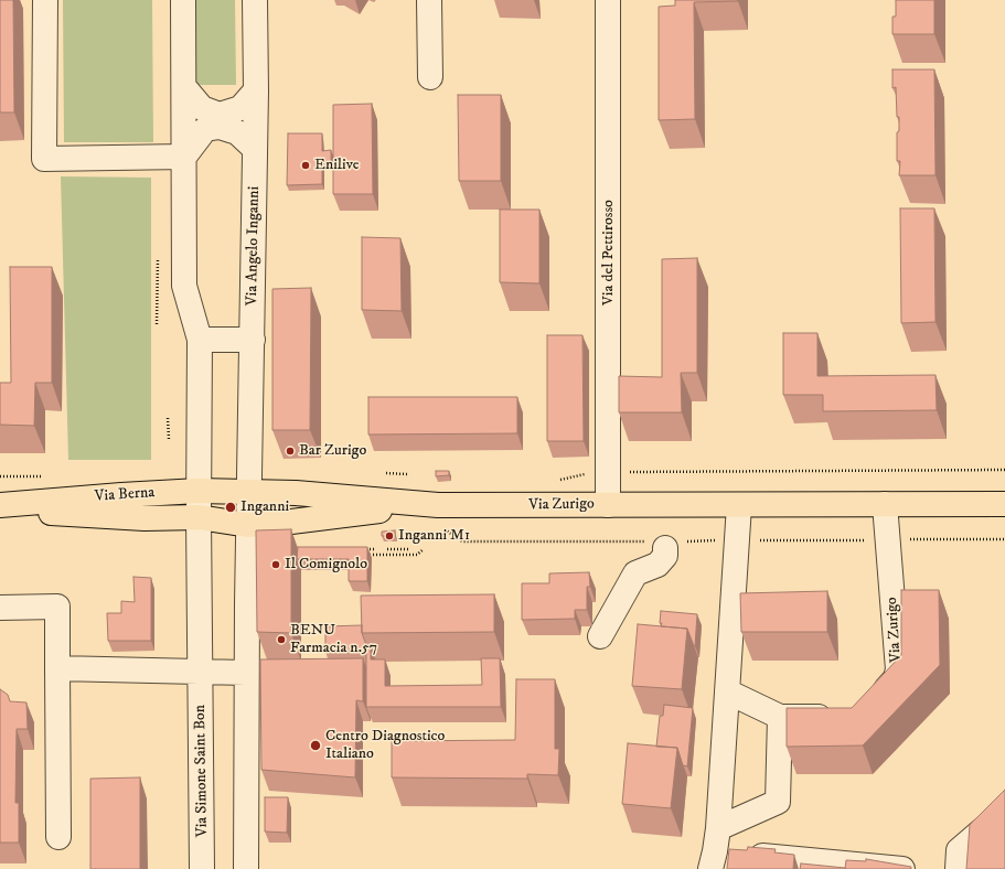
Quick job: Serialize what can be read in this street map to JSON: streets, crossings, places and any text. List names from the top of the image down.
{
  "streets": {
    "main road": ["Via Berna", "Via Zurigo"],
    "street": ["Via Angelo Inganni", "Via del Pettirosso", "Via Simone Saint Bon"]
  },
  "crossings": [
    ["Via Angelo Inganni", "Via Berna"],
    ["Via Angelo Inganni", "Via Zurigo"],
    ["Via del Pettirosso", "Via Zurigo"],
    ["Via Berna", "Via Zurigo"],
    ["Via Berna", "Via Simone Saint Bon"]
  ],
  "places": [
    "Enilive",
    "Bar Zurigo",
    "Inganni",
    "Inganni M1",
    "Il Comignolo",
    "BENU Farmacia n.57",
    "Centro Diagnostico Italiano"
  ]
}
